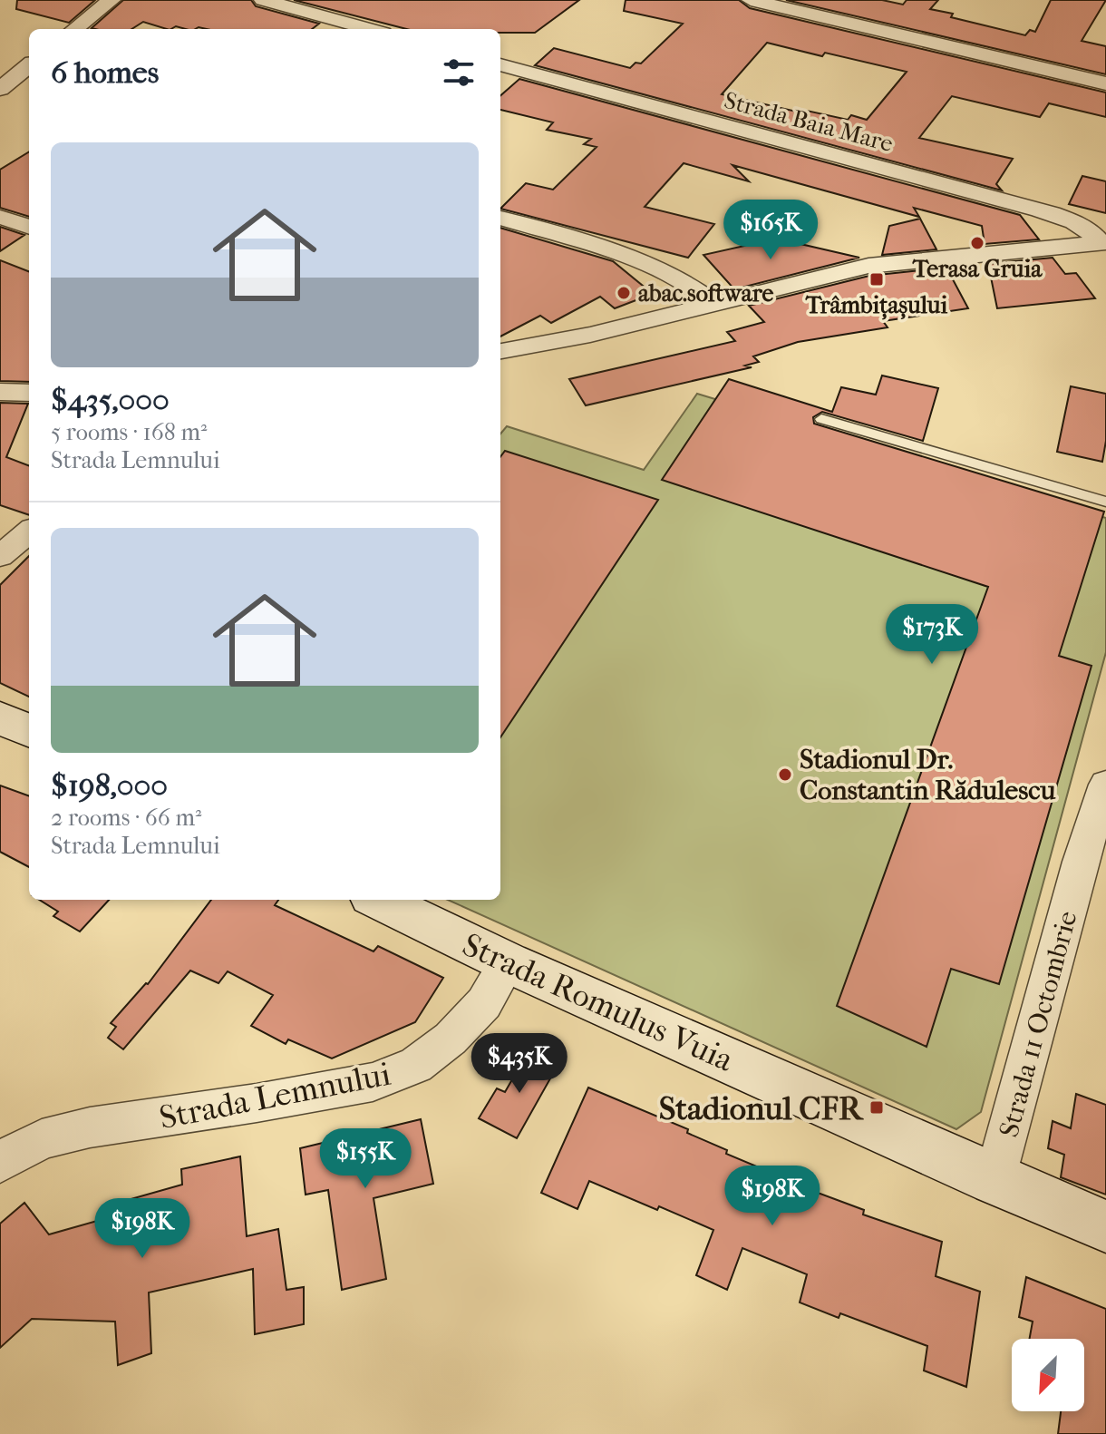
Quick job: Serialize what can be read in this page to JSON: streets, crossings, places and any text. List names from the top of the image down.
{
  "streets": {
    "street": [
      "Strada Baia Mare",
      "Strada Romulus Vuia",
      "Strada 11 Octombrie",
      "Strada Lemnului"
    ]
  },
  "crossings": [
    ["Strada Romulus Vuia", "Strada 11 Octombrie"],
    ["Strada Romulus Vuia", "Strada Lemnului"]
  ],
  "places": {
    "other": ["Terasa Gruia", "abac.software", "Stadionul Dr. Constantin Rădulescu"],
    "transit": ["Trâmbițașului", "Stadionul CFR"]
  },
  "north": "bottom left",
  "page": {
    "heading": "6 homes",
    "list": [
      {
        "name": "$435,000",
        "note": "5 rooms · 168 m² · Strada Lemnului"
      },
      {
        "name": "$198,000",
        "note": "2 rooms · 66 m² · Strada Lemnului"
      }
    ],
    "price": [
      "$165K",
      "$173K",
      "$435K",
      "$155K",
      "$198K",
      "$198K"
    ]
  }
}
